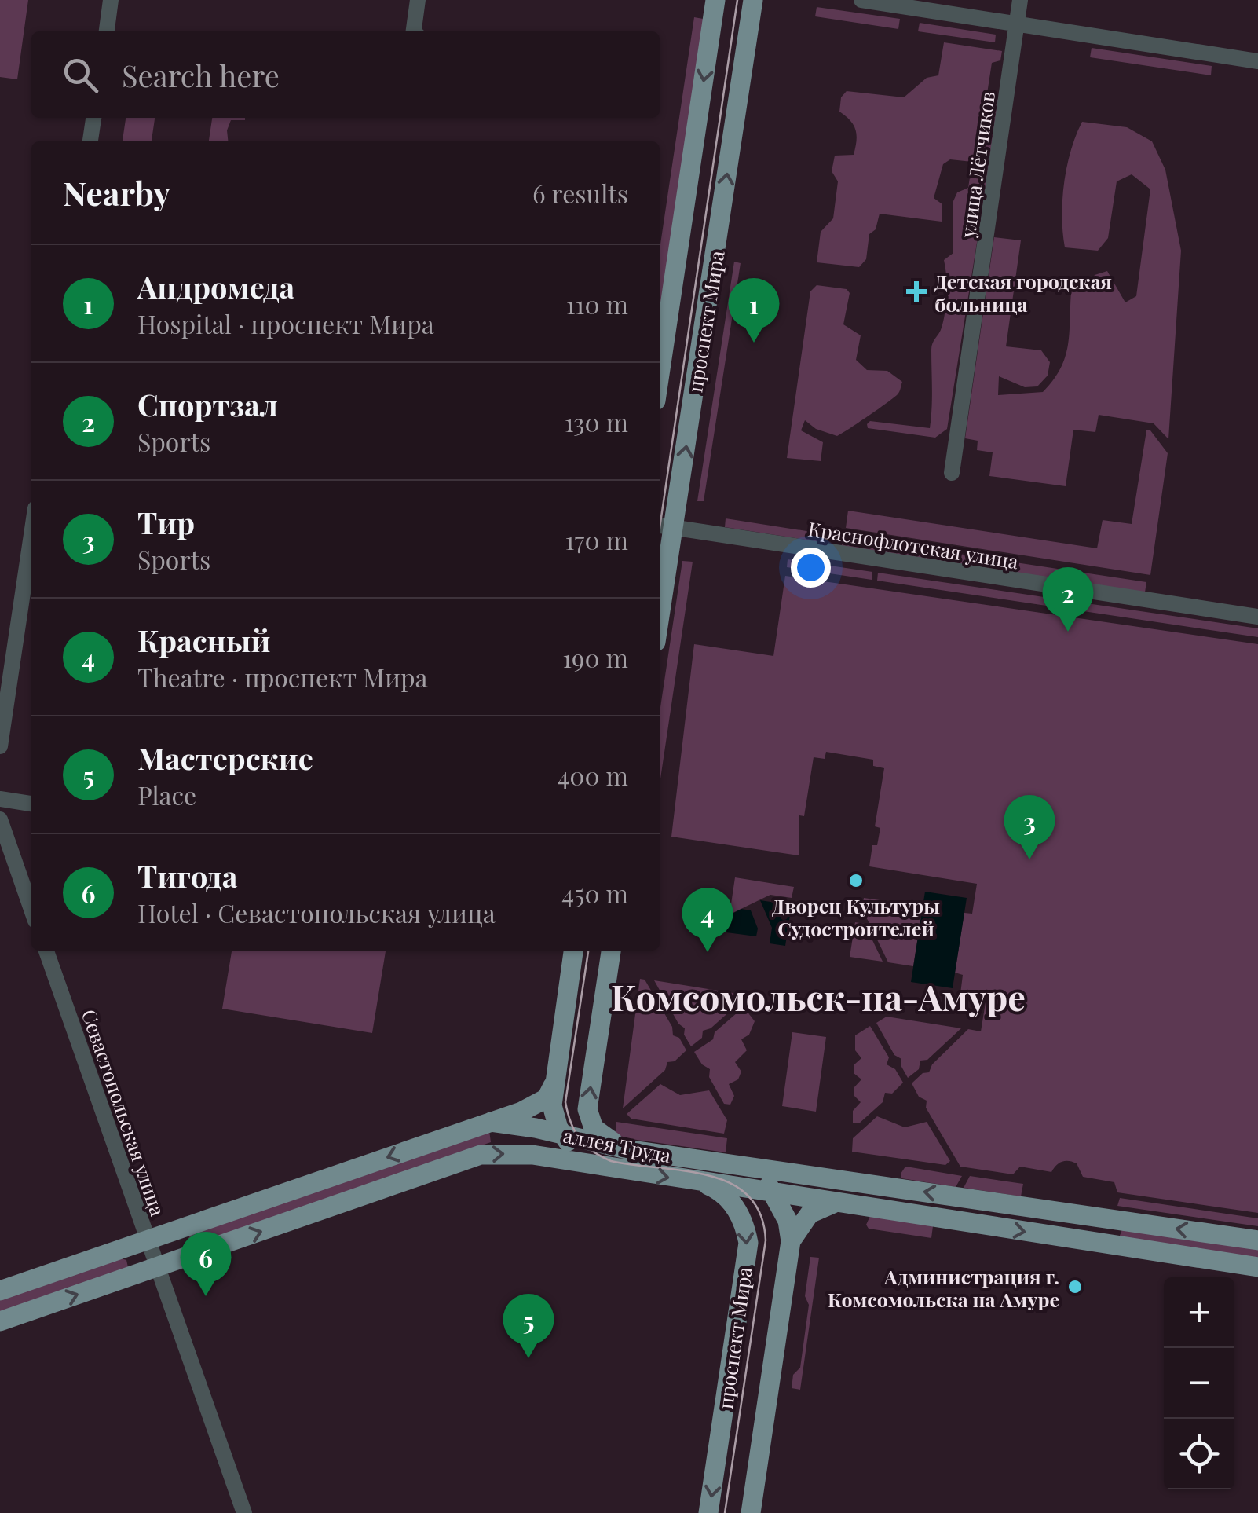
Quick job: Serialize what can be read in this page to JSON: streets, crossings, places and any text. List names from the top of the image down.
{
  "streets": {
    "main road": ["проспект Мира", "аллея Труда"],
    "street": ["улица Лётчиков", "Краснофлотская улица", "Севастопольская улица"]
  },
  "crossings": [
    ["проспект Мира", "Краснофлотская улица"],
    ["проспект Мира", "аллея Труда"],
    ["Севастопольская улица", "аллея Труда"]
  ],
  "districts": ["Комсомольск-на-Амуре"],
  "places": {
    "health": ["Детская городская больница"],
    "other": ["Дворец Культуры Судостроителей", "Администрация г. Комсомольска на Амуре"]
  },
  "page": {
    "search": "Search here",
    "heading": ["Nearby", "6 results"],
    "list": [
      {
        "mark": "1",
        "name": "Андромеда",
        "note": "Hospital · проспект Мира",
        "value": "110 m"
      },
      {
        "mark": "2",
        "name": "Спортзал",
        "note": "Sports",
        "value": "130 m"
      },
      {
        "mark": "3",
        "name": "Тир",
        "note": "Sports",
        "value": "170 m"
      },
      {
        "mark": "4",
        "name": "Красный",
        "note": "Theatre · проспект Мира",
        "value": "190 m"
      },
      {
        "mark": "5",
        "name": "Мастерские",
        "note": "Place",
        "value": "400 m"
      },
      {
        "mark": "6",
        "name": "Тигода",
        "note": "Hotel · Севастопольская улица",
        "value": "450 m"
      }
    ],
    "pins": [
      "1",
      "2",
      "3",
      "4",
      "6",
      "5"
    ],
    "map_buttons": ["+", "−"]
  }
}
